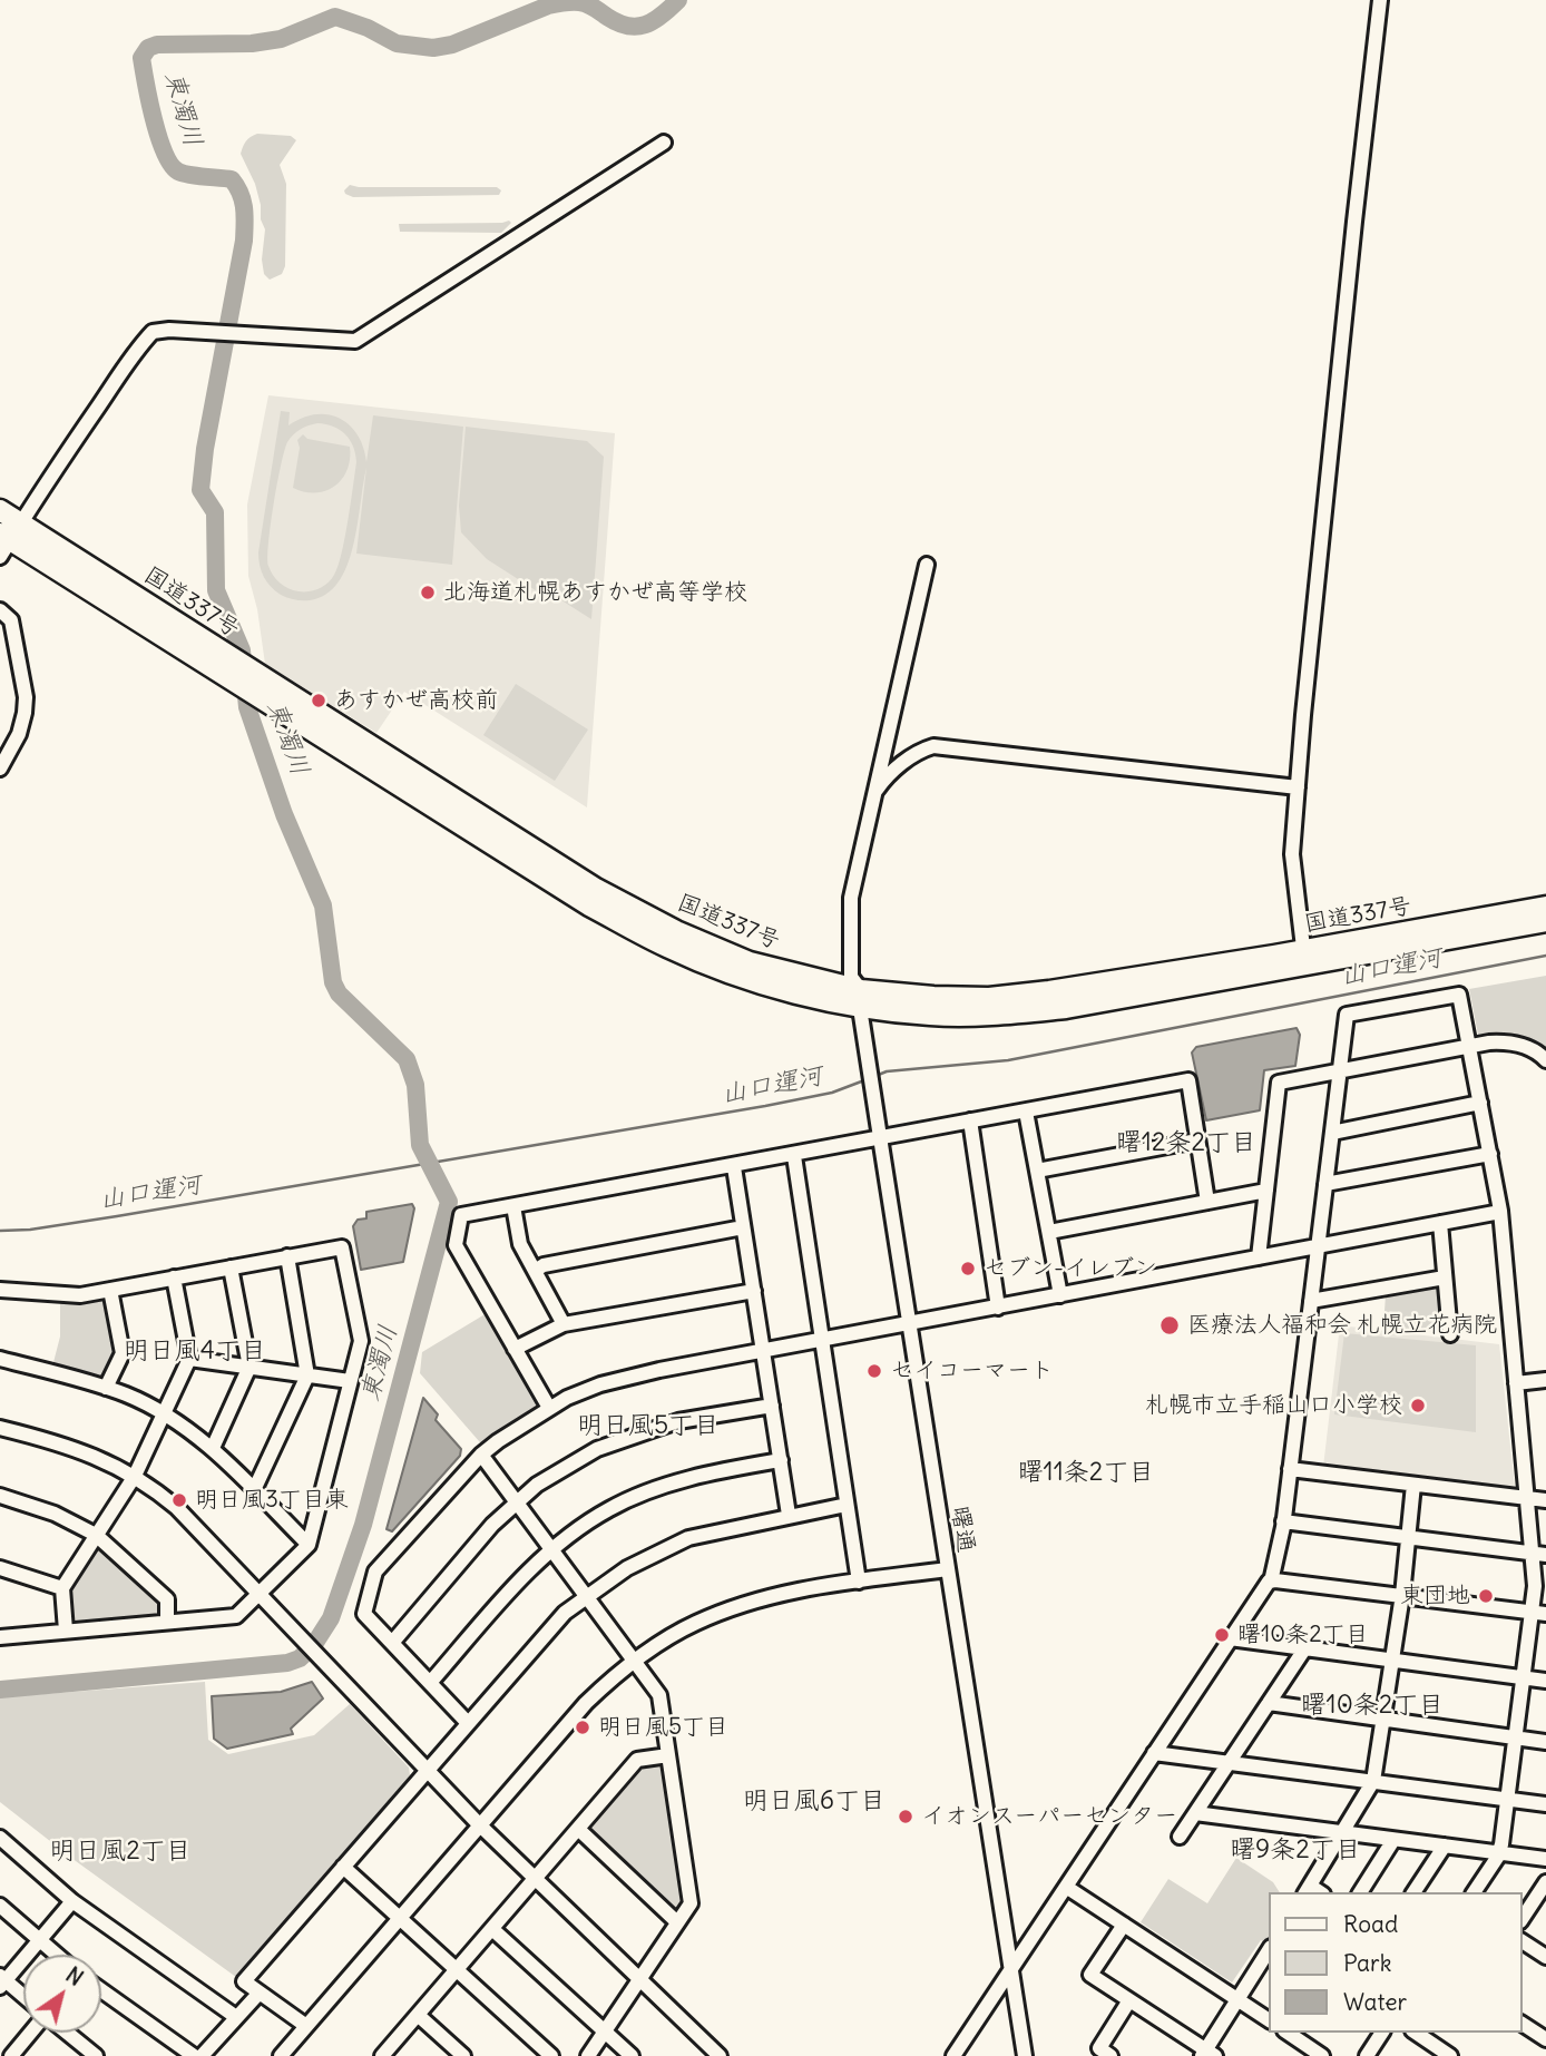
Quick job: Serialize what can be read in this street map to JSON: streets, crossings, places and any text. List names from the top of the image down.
{
  "streets": {
    "highway": ["国道337号"],
    "street": ["曙通"]
  },
  "crossings": [
    ["国道337号", "曙通"]
  ],
  "districts": [
    "曙12条2丁目",
    "明日風4丁目",
    "明日風5丁目",
    "曙11条2丁目",
    "曙10条2丁目",
    "明日風6丁目",
    "曙9条2丁目",
    "明日風2丁目"
  ],
  "water": ["東濁川", "山口運河"],
  "places": [
    "北海道札幌あすかぜ高等学校",
    "あすかぜ高校前",
    "セブン-イレブン",
    "医療法人福和会 札幌立花病院",
    "セイコーマート",
    "札幌市立手稲山口小学校",
    "明日風3丁目東",
    "東団地",
    "曙10条2丁目",
    "明日風5丁目",
    "イオンスーパーセンター"
  ],
  "legend": ["Road", "Park", "Water"],
  "north": "top right"
}
